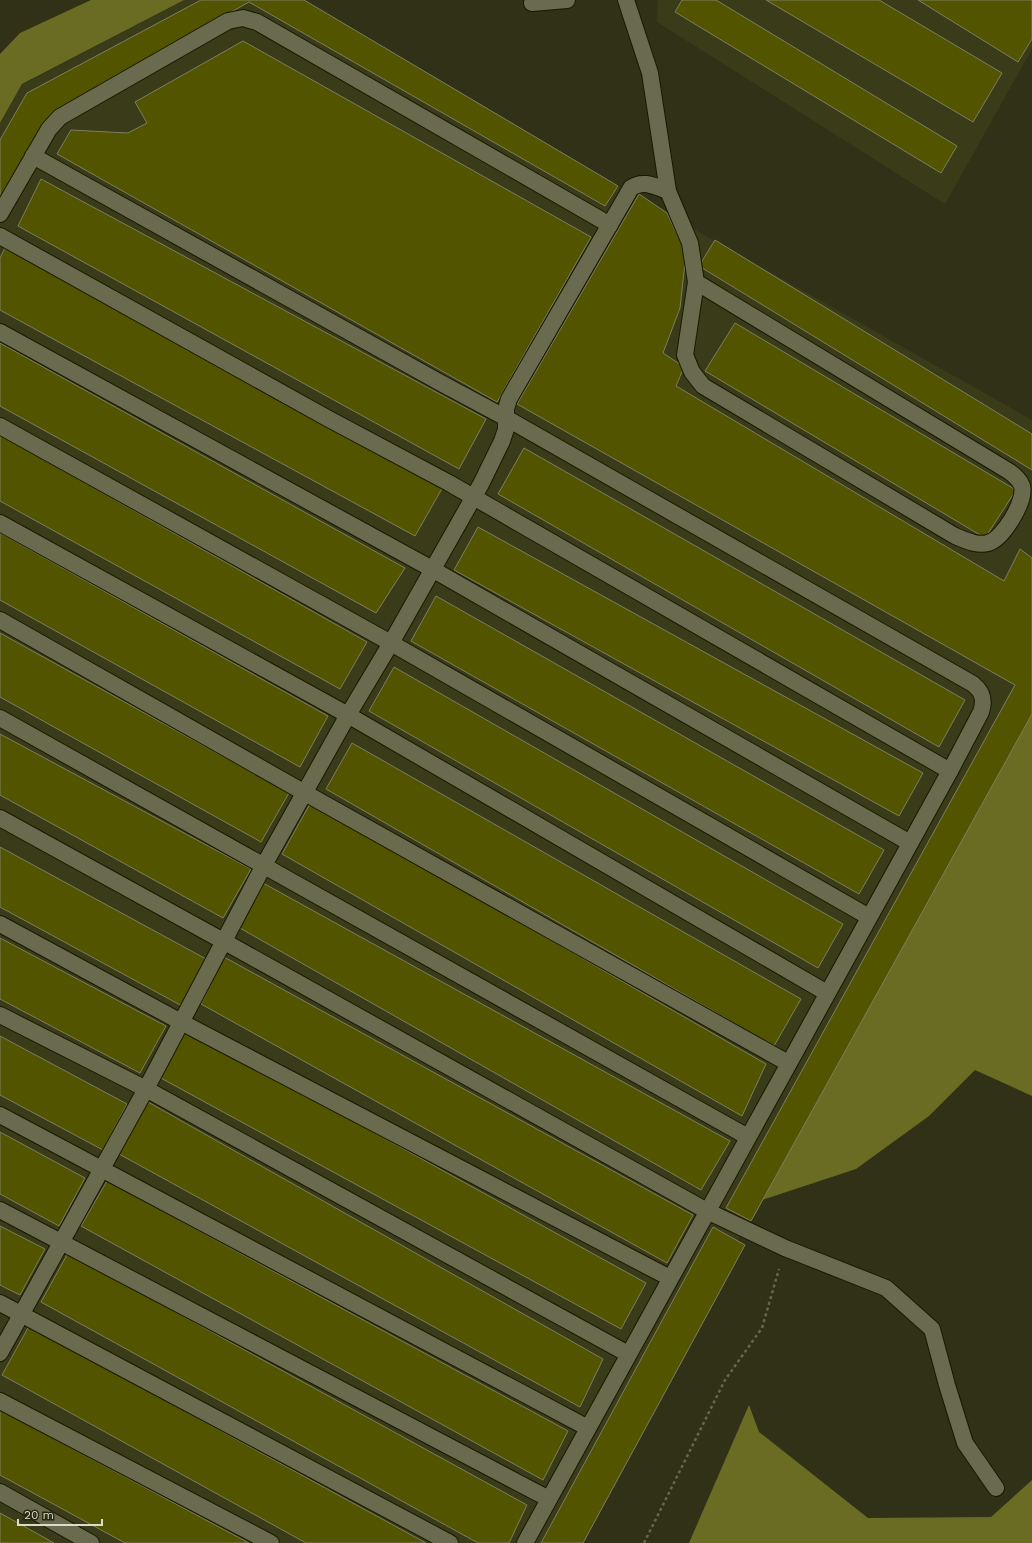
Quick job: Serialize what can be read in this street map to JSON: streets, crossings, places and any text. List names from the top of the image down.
{
  "scale_bar": "20 m"
}
